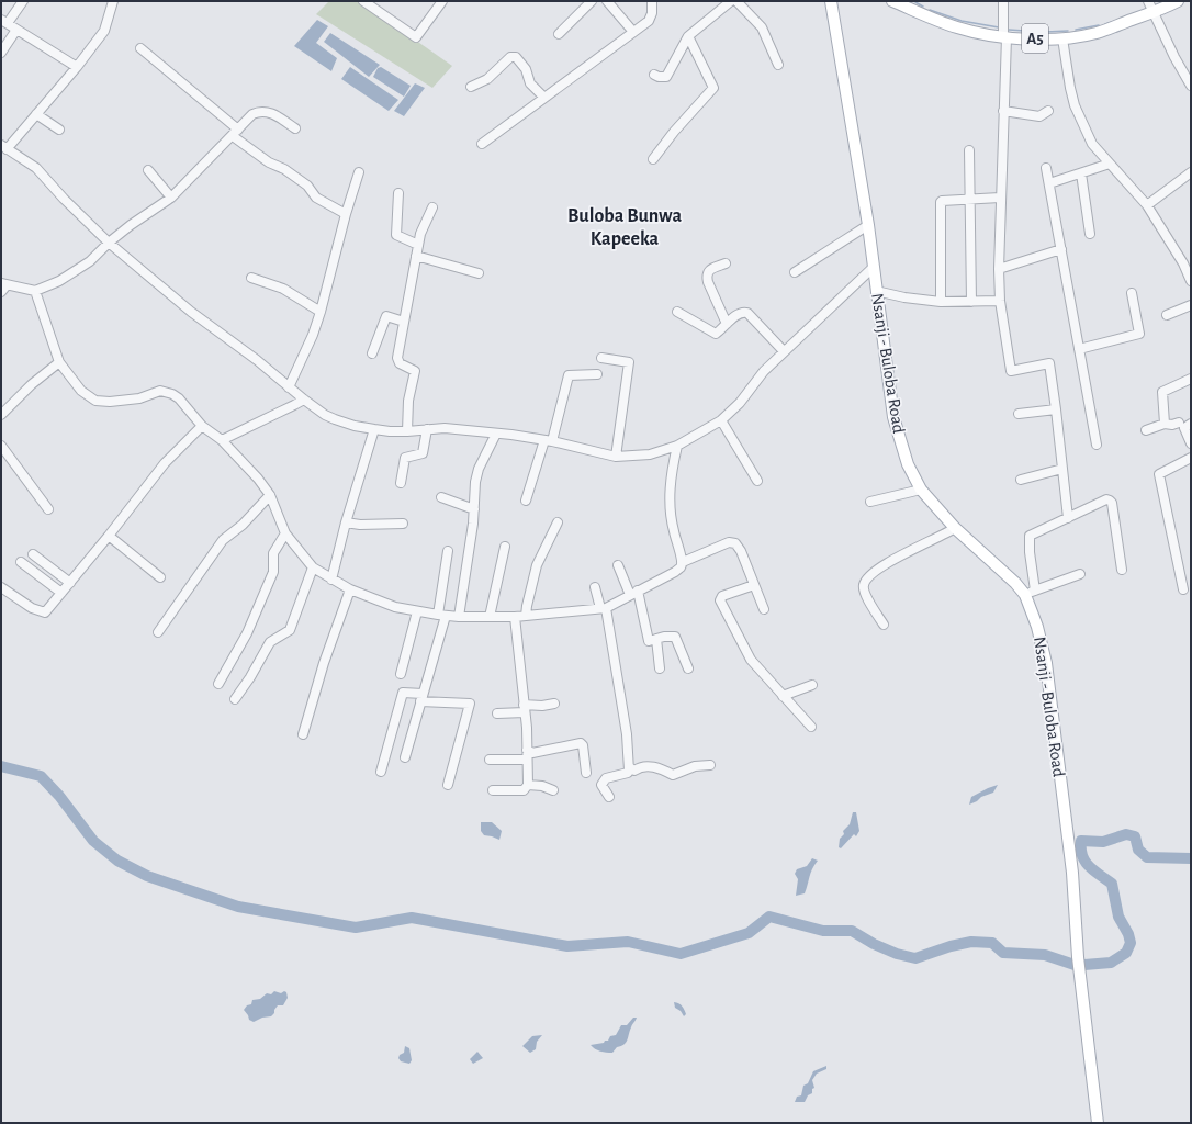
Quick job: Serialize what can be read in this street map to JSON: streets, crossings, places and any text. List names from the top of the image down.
{
  "streets": {
    "main road": ["A5", "Nsanji - Buloba Road"]
  },
  "districts": ["Buloba Bunwa Kapeeka"]
}
